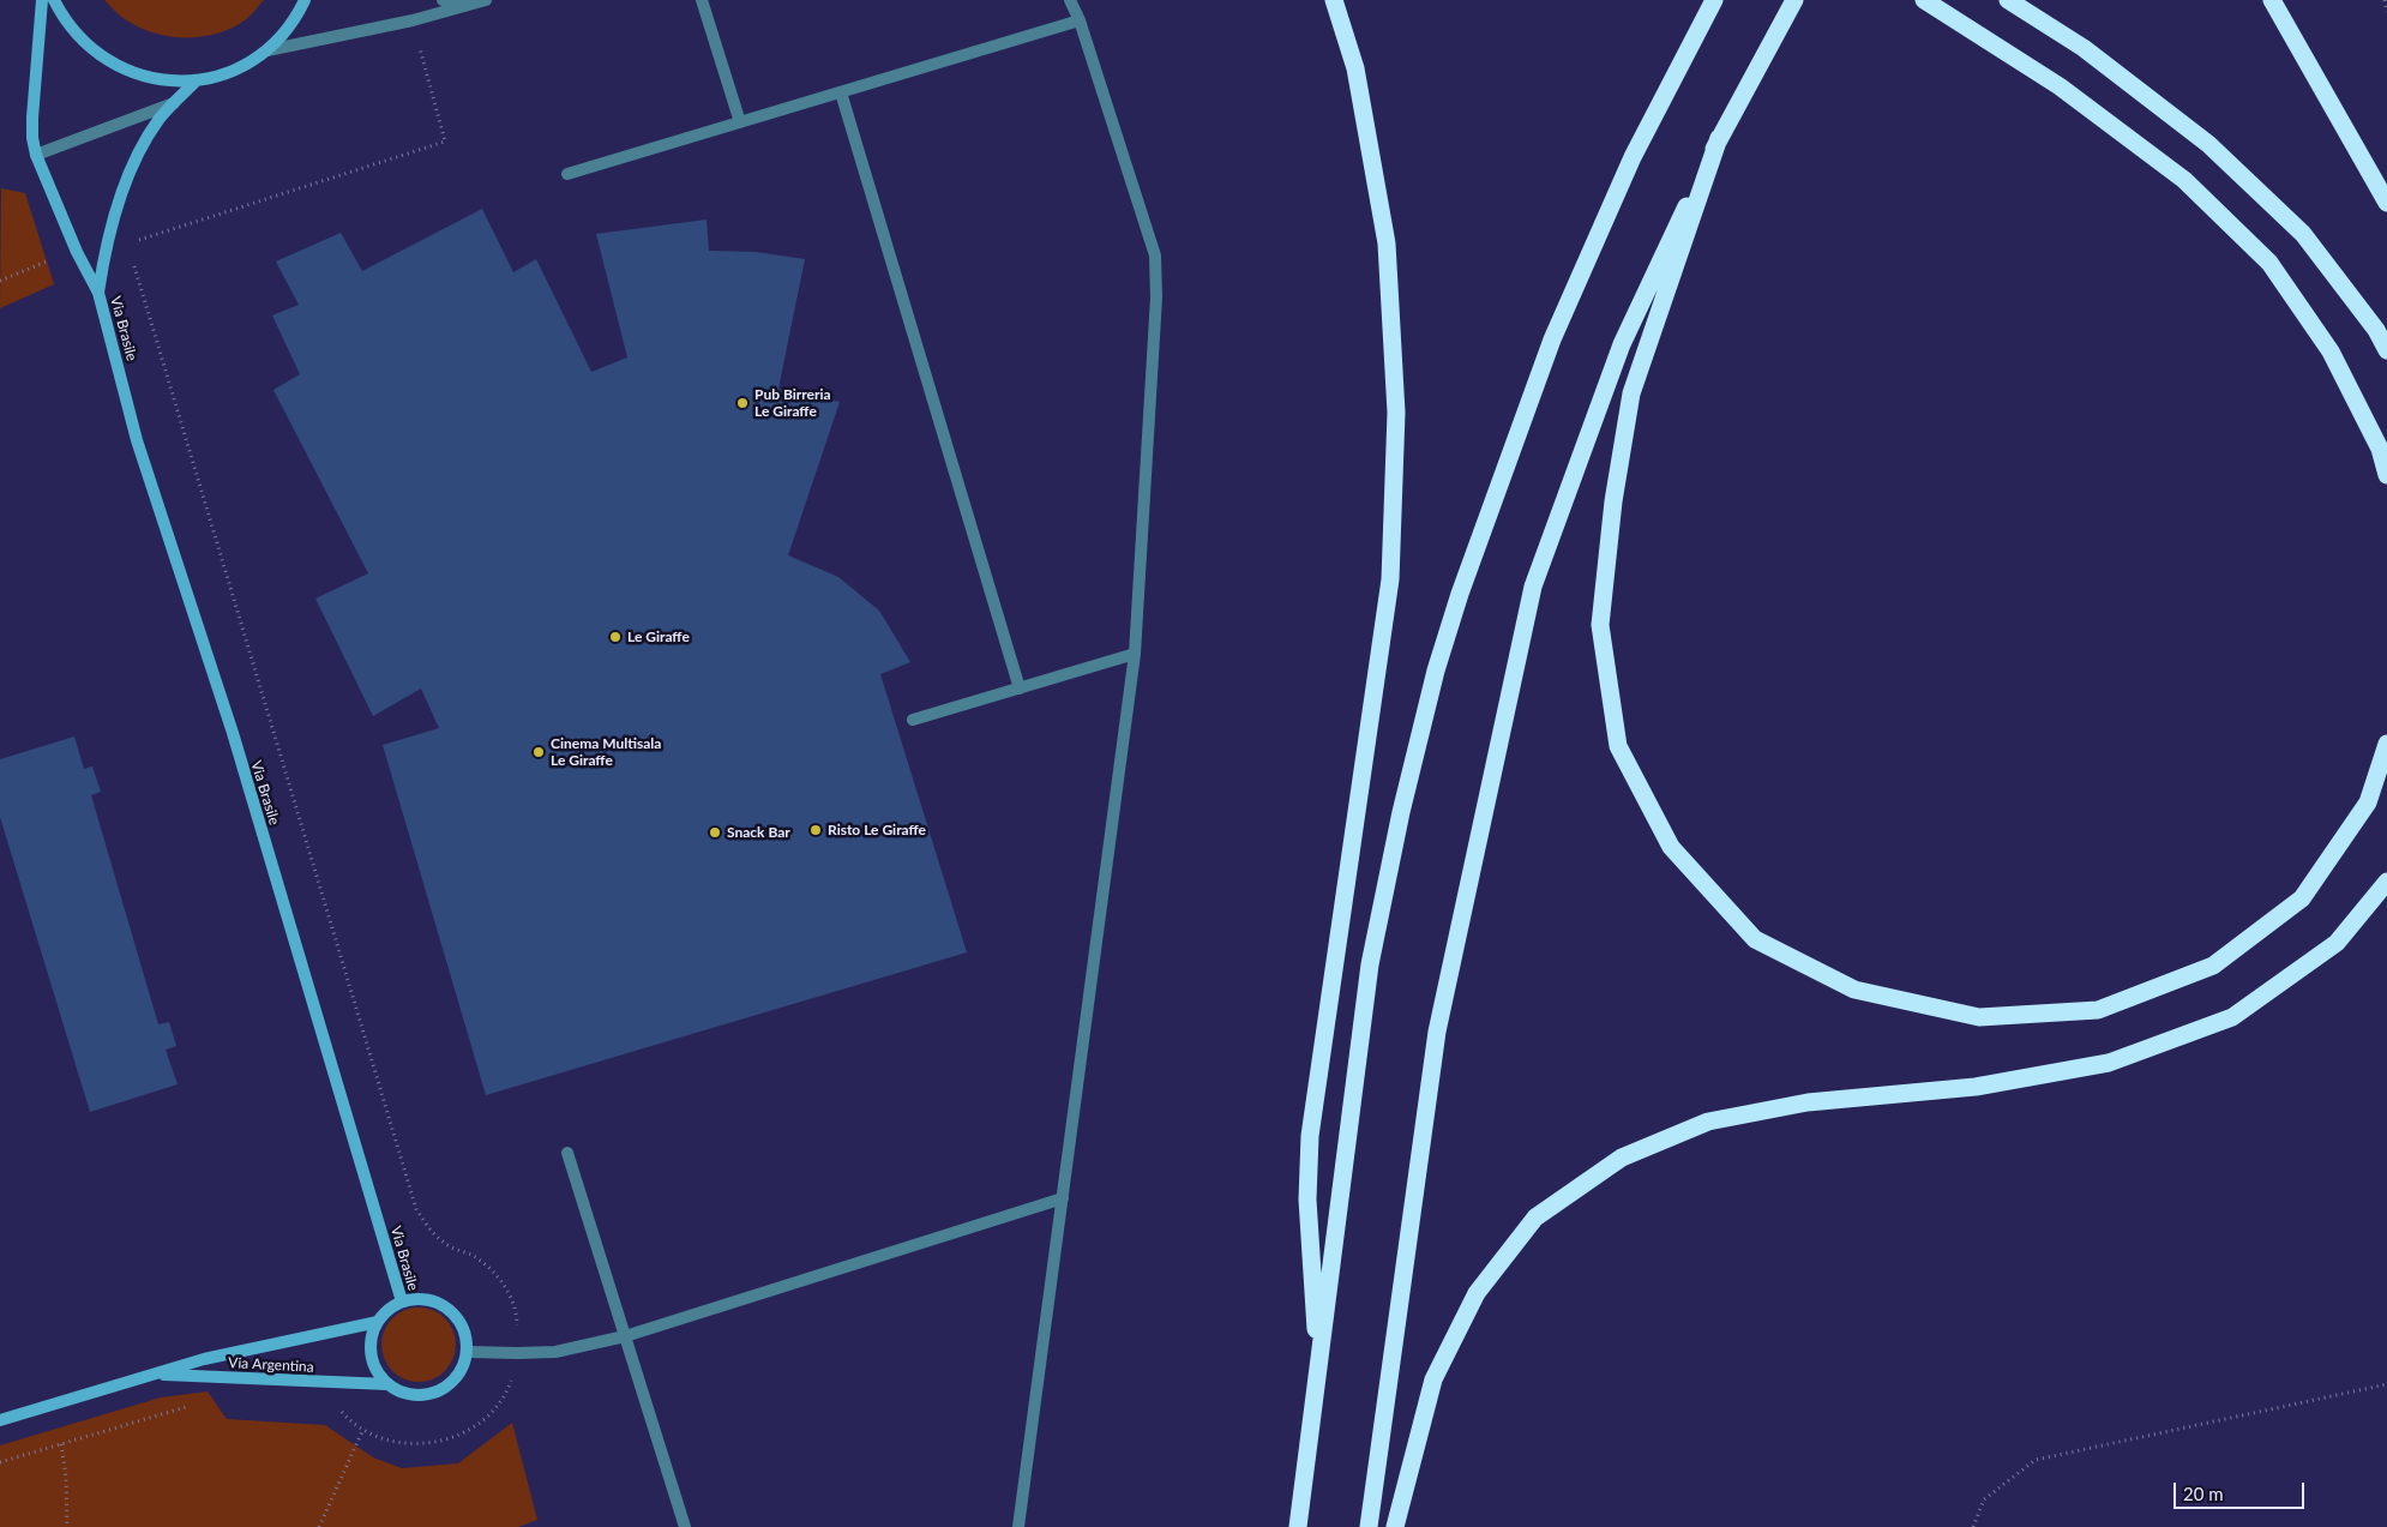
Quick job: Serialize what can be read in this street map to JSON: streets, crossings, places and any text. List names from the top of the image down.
{
  "streets": {
    "street": ["Via Brasile", "Via Argentina"]
  },
  "crossings": [
    ["Via Brasile", "Via Argentina"]
  ],
  "places": [
    "Pub Birreria Le Giraffe",
    "Le Giraffe",
    "Cinema Multisala Le Giraffe",
    "Risto Le Giraffe",
    "Snack Bar"
  ],
  "scale_bar": "20 m"
}
